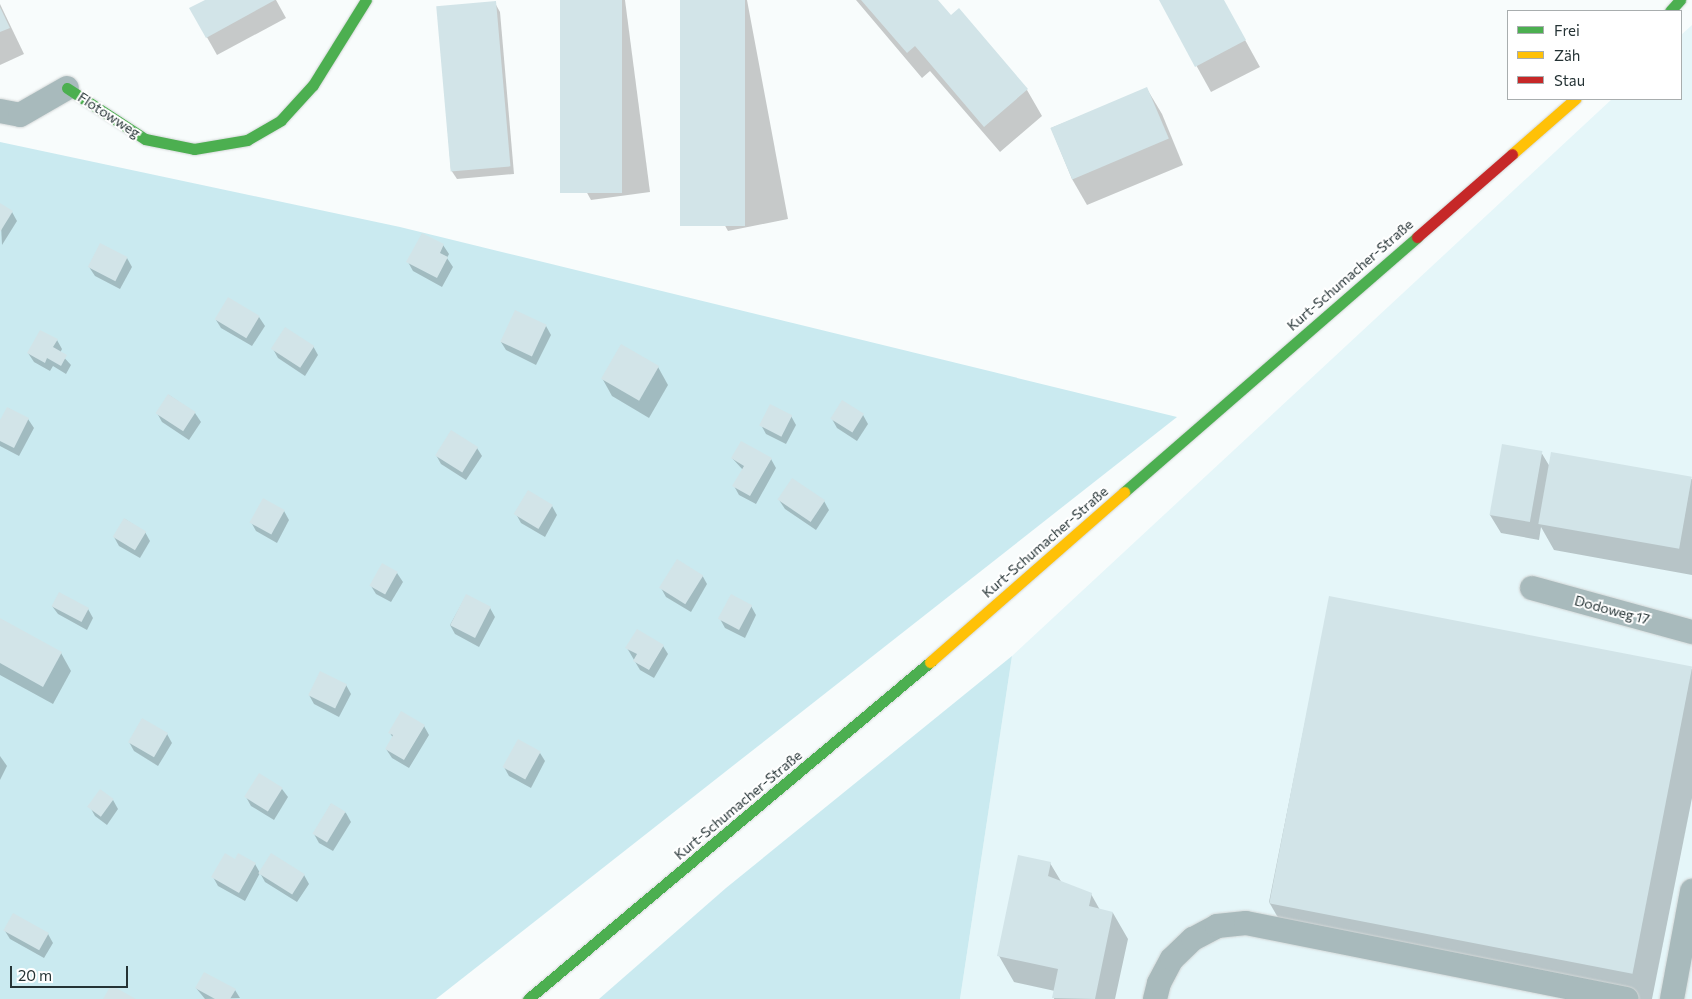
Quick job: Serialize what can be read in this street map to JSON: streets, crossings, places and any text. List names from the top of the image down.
{
  "streets": {
    "street": ["Flotowweg", "Kurt-Schumacher-Straße"],
    "lane": ["Dodoweg 17"]
  },
  "legend": ["Frei", "Zäh", "Stau"],
  "scale_bar": "20 m"
}
